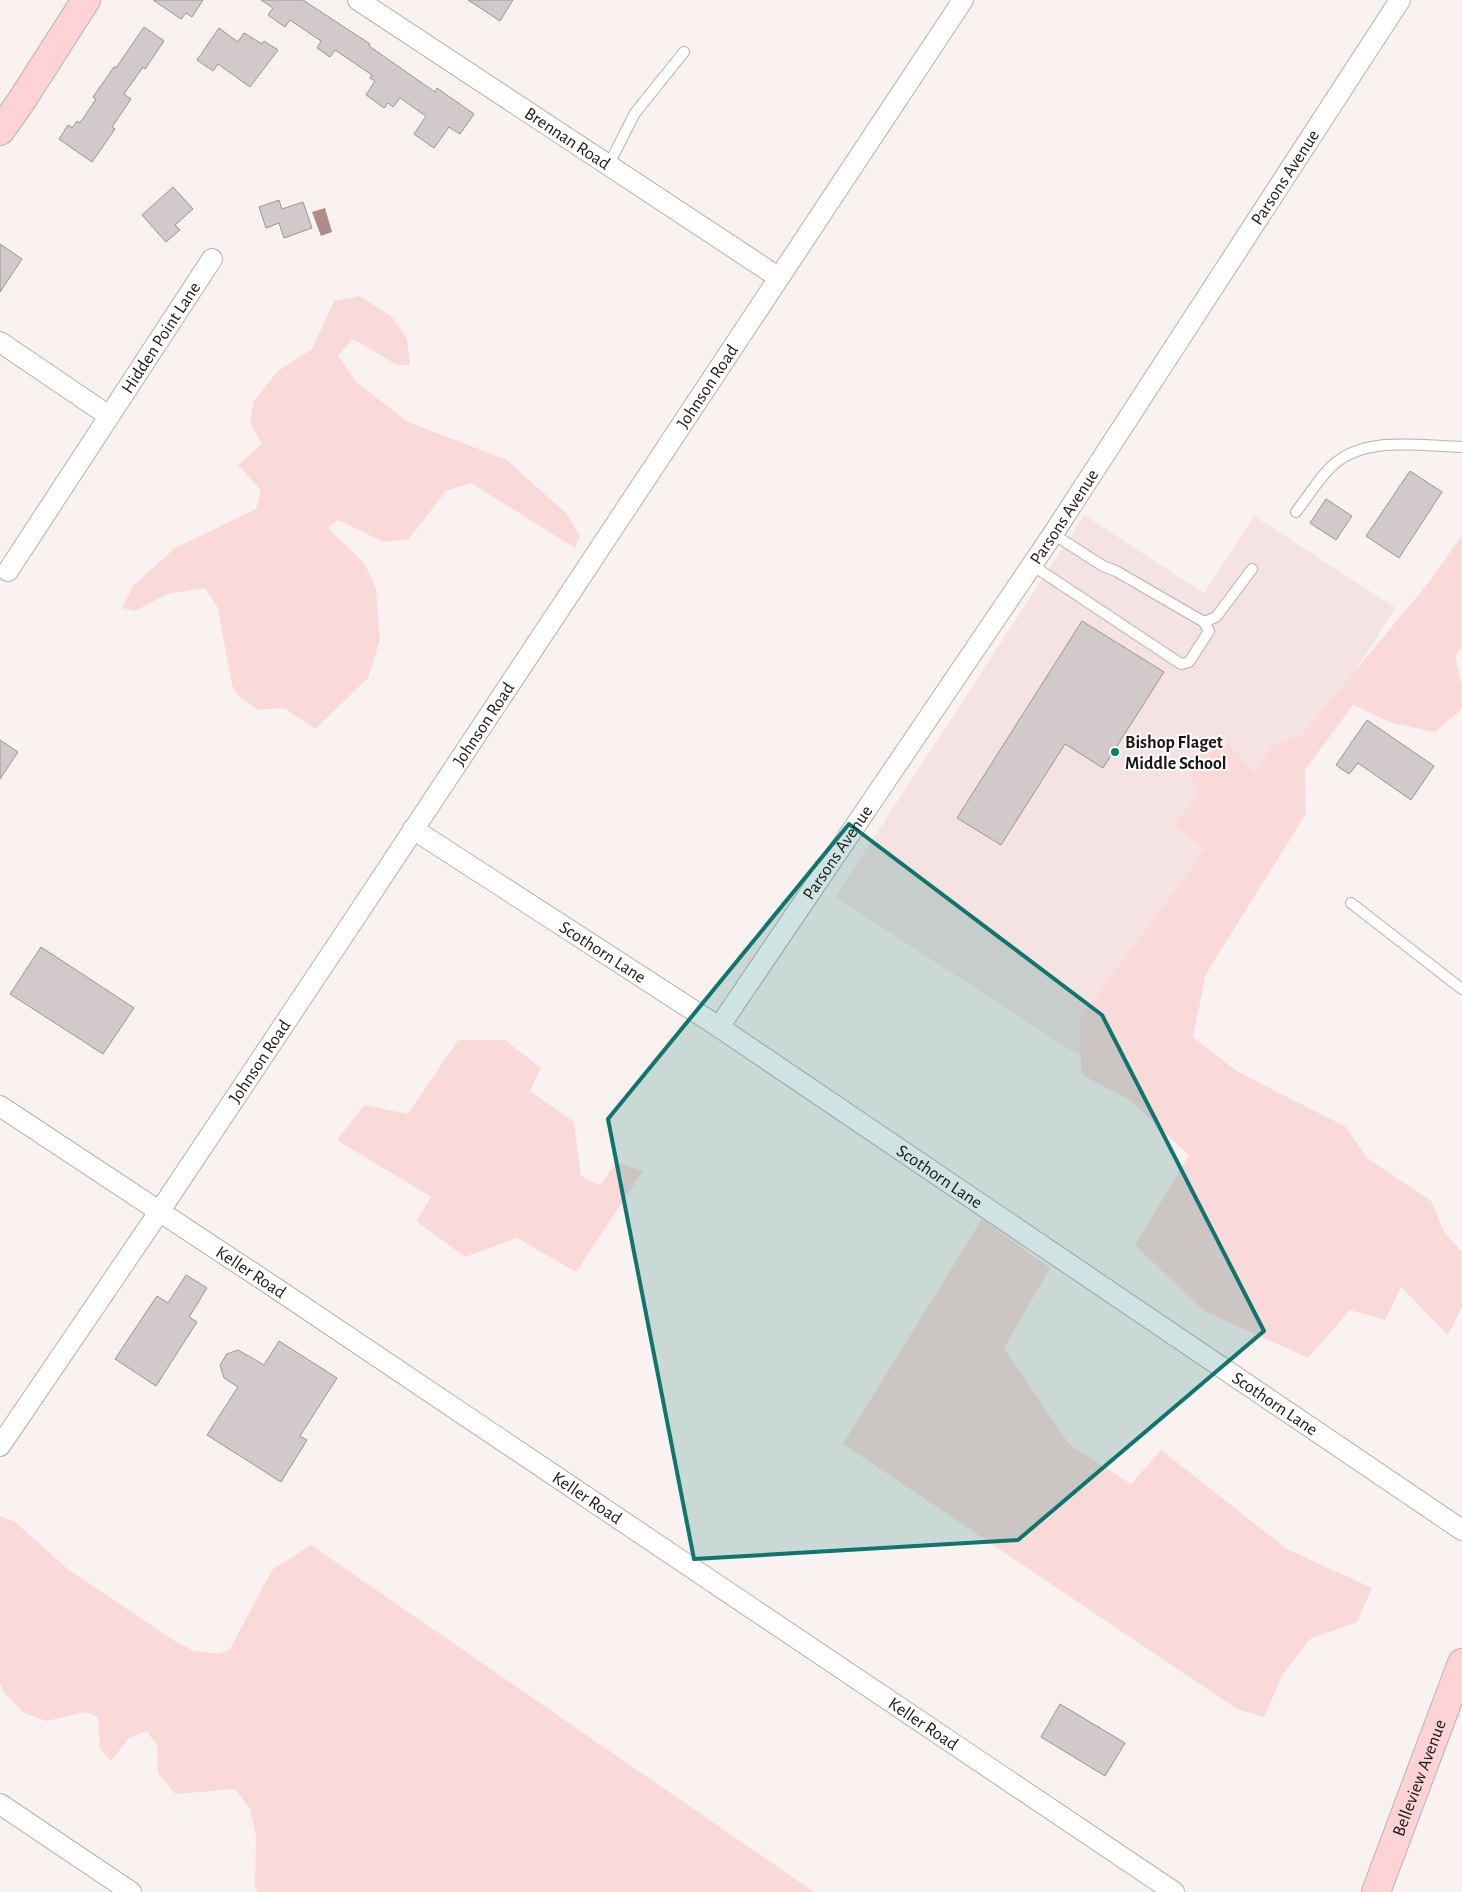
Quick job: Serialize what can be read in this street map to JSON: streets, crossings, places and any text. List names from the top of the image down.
{
  "streets": {
    "street": [
      "Brennan Road",
      "Parsons Avenue",
      "Hidden Point Lane",
      "Johnson Road",
      "Scothorn Lane",
      "Keller Road",
      "Belleview Avenue"
    ]
  },
  "crossings": [
    ["Brennan Road", "Johnson Road"],
    ["Parsons Avenue", "Scothorn Lane"],
    ["Johnson Road", "Scothorn Lane"],
    ["Johnson Road", "Keller Road"]
  ],
  "places": ["Bishop Flaget Middle School"]
}
